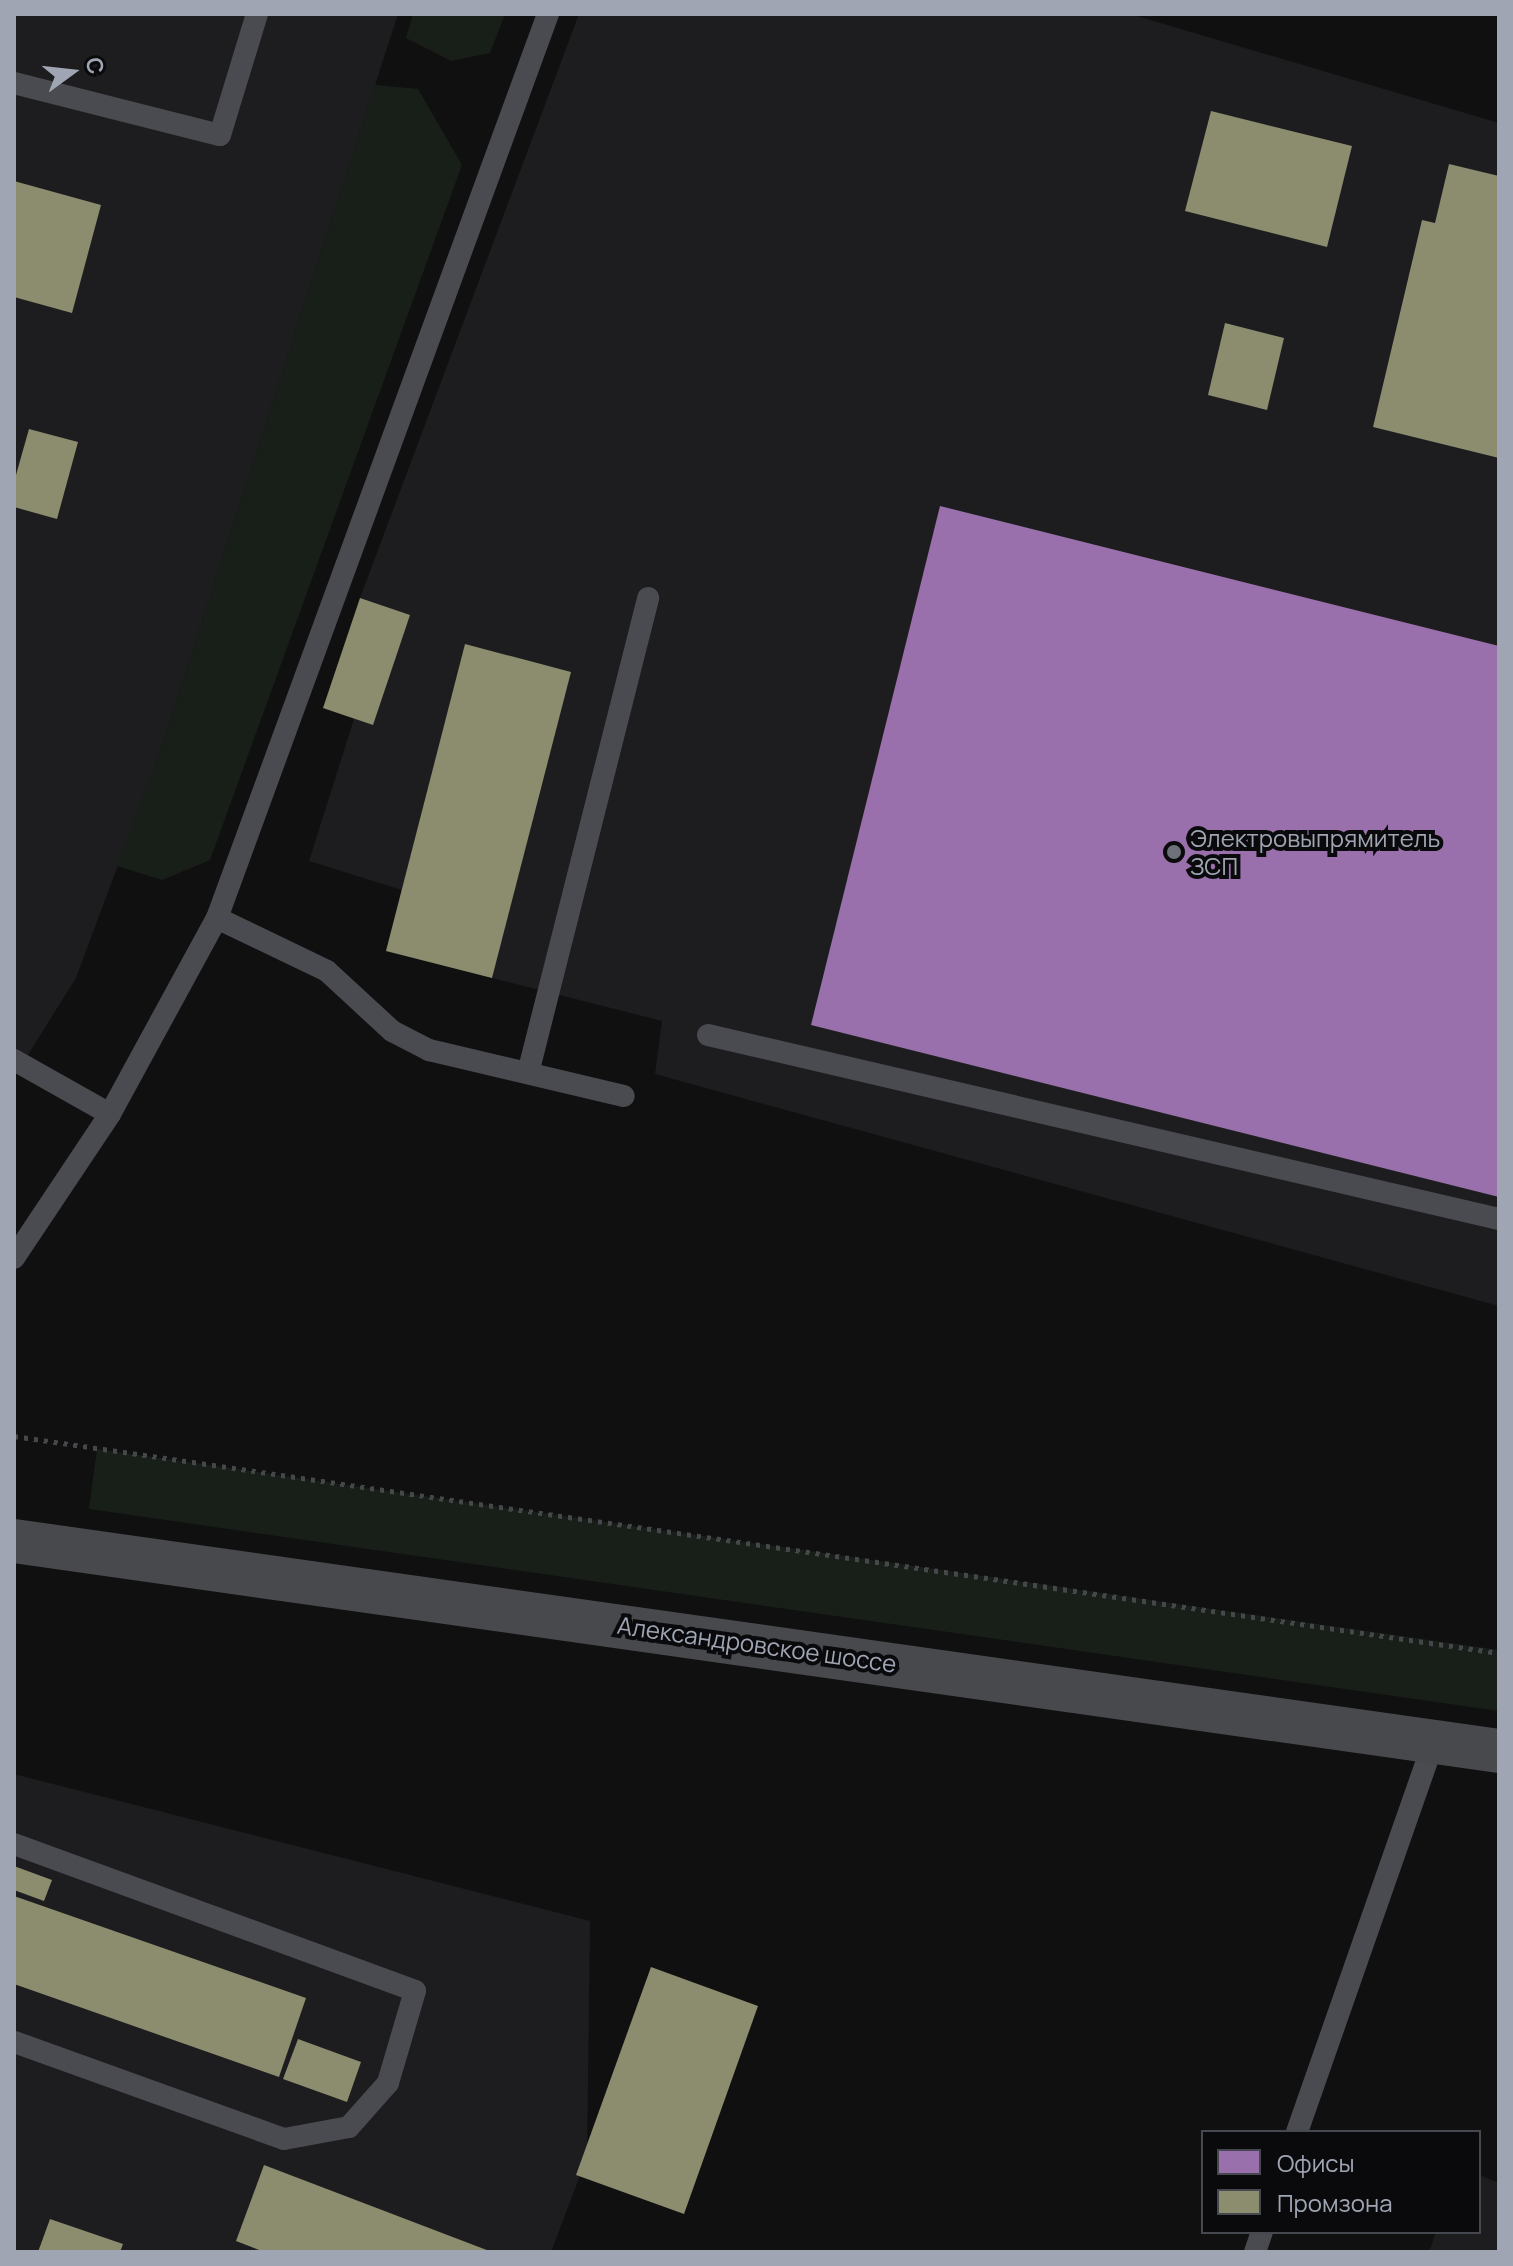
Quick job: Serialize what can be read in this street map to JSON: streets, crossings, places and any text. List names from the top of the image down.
{
  "streets": {
    "main road": ["Александровское шоссе"]
  },
  "places": ["Электровыпрямитель ЗСП"],
  "legend": ["Офисы", "Промзона"],
  "north": "right"
}
